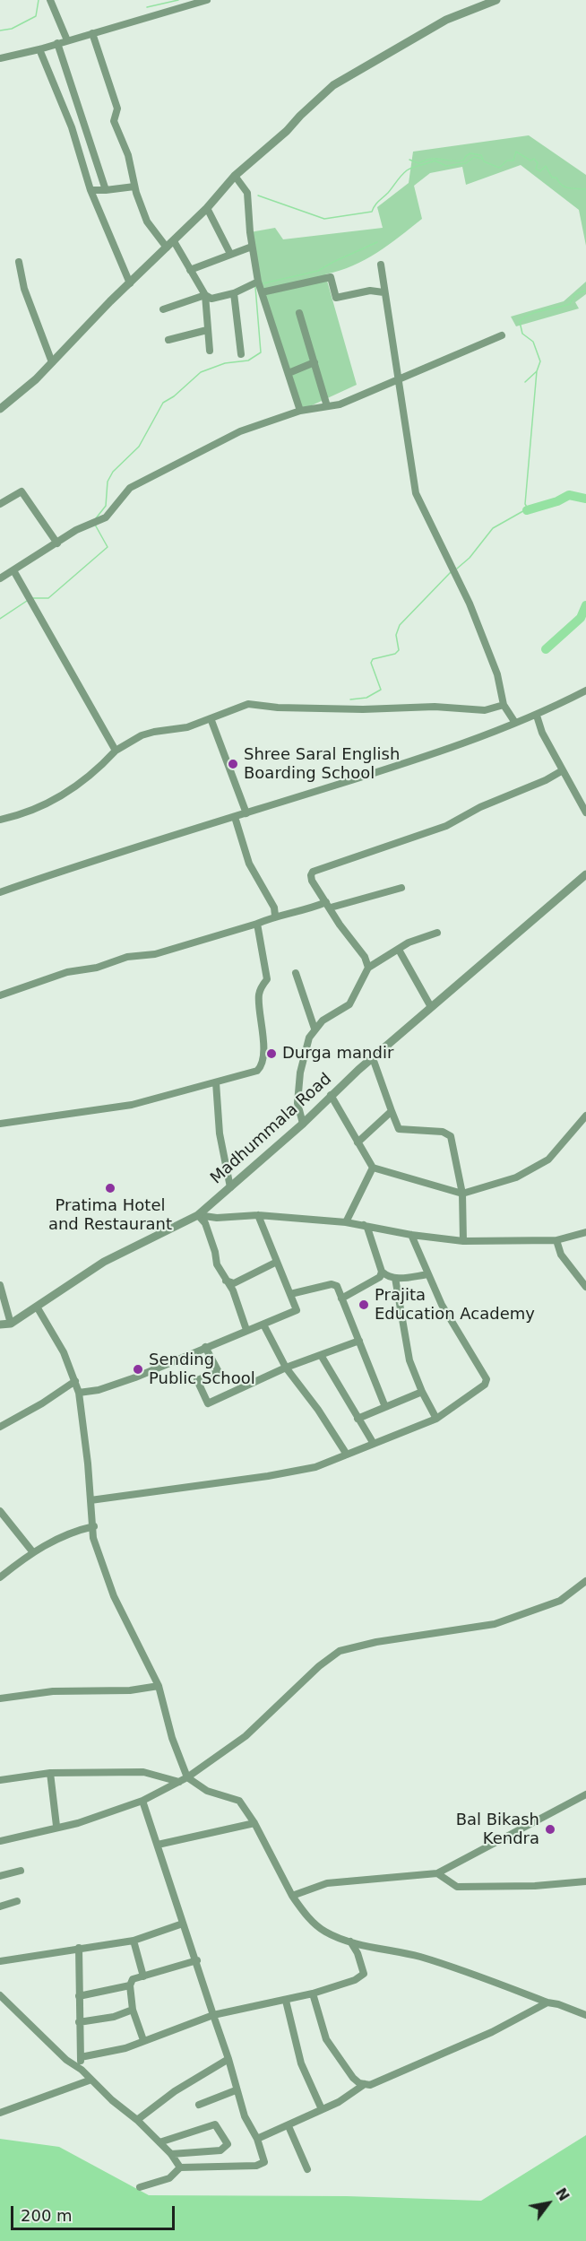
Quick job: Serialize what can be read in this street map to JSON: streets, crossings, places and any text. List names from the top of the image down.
{
  "streets": {
    "street": ["Madhummala Road"]
  },
  "places": [
    "Shree Saral English Boarding School",
    "Durga mandir",
    "Pratima Hotel and Restaurant",
    "Prajita Education Academy",
    "Sending Public School",
    "Bal Bikash Kendra"
  ],
  "scale_bar": "200 m",
  "north": "top right"
}
